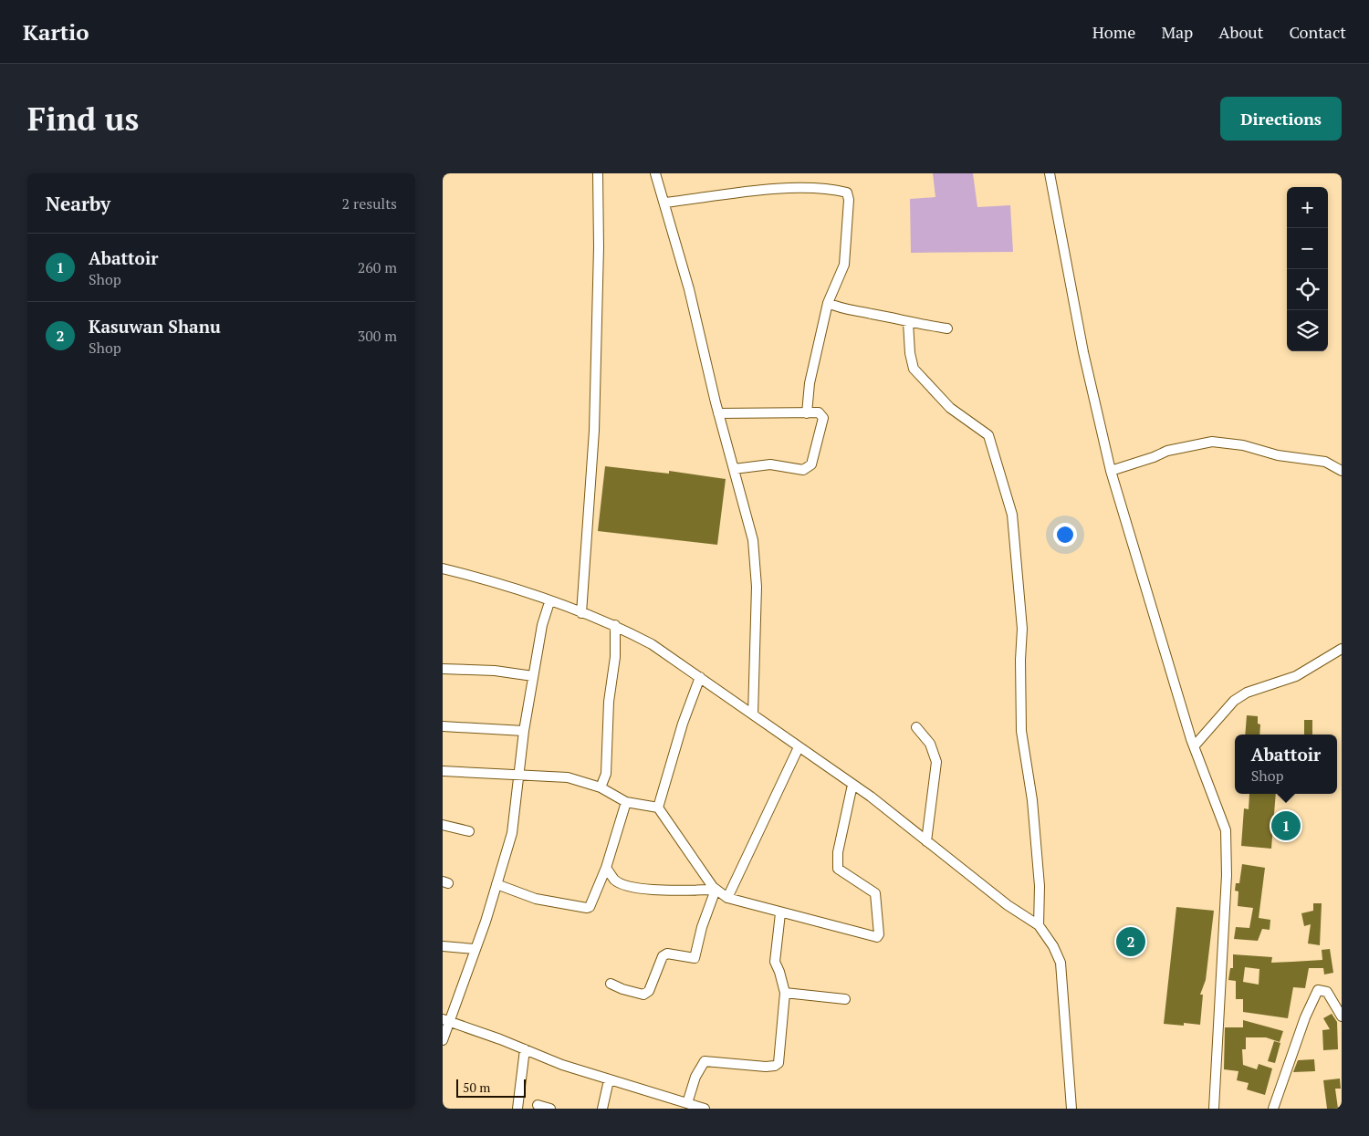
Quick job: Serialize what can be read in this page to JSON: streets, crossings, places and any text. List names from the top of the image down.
{
  "scale_bar": "50 m",
  "page": {
    "header": "Kartio",
    "nav": [
      "Home",
      "Map",
      "About",
      "Contact"
    ],
    "buttons": "Directions",
    "title": "Find us",
    "heading": ["Nearby", "2 results"],
    "map_buttons": ["+", "−"],
    "list": [
      {
        "mark": "1",
        "name": "Abattoir",
        "note": "Shop",
        "value": "260 m"
      },
      {
        "mark": "2",
        "name": "Kasuwan Shanu",
        "note": "Shop",
        "value": "300 m"
      }
    ],
    "popup": ["Abattoir", "Shop"],
    "pins": ["1", "2"],
    "scale": "50 m"
  }
}
